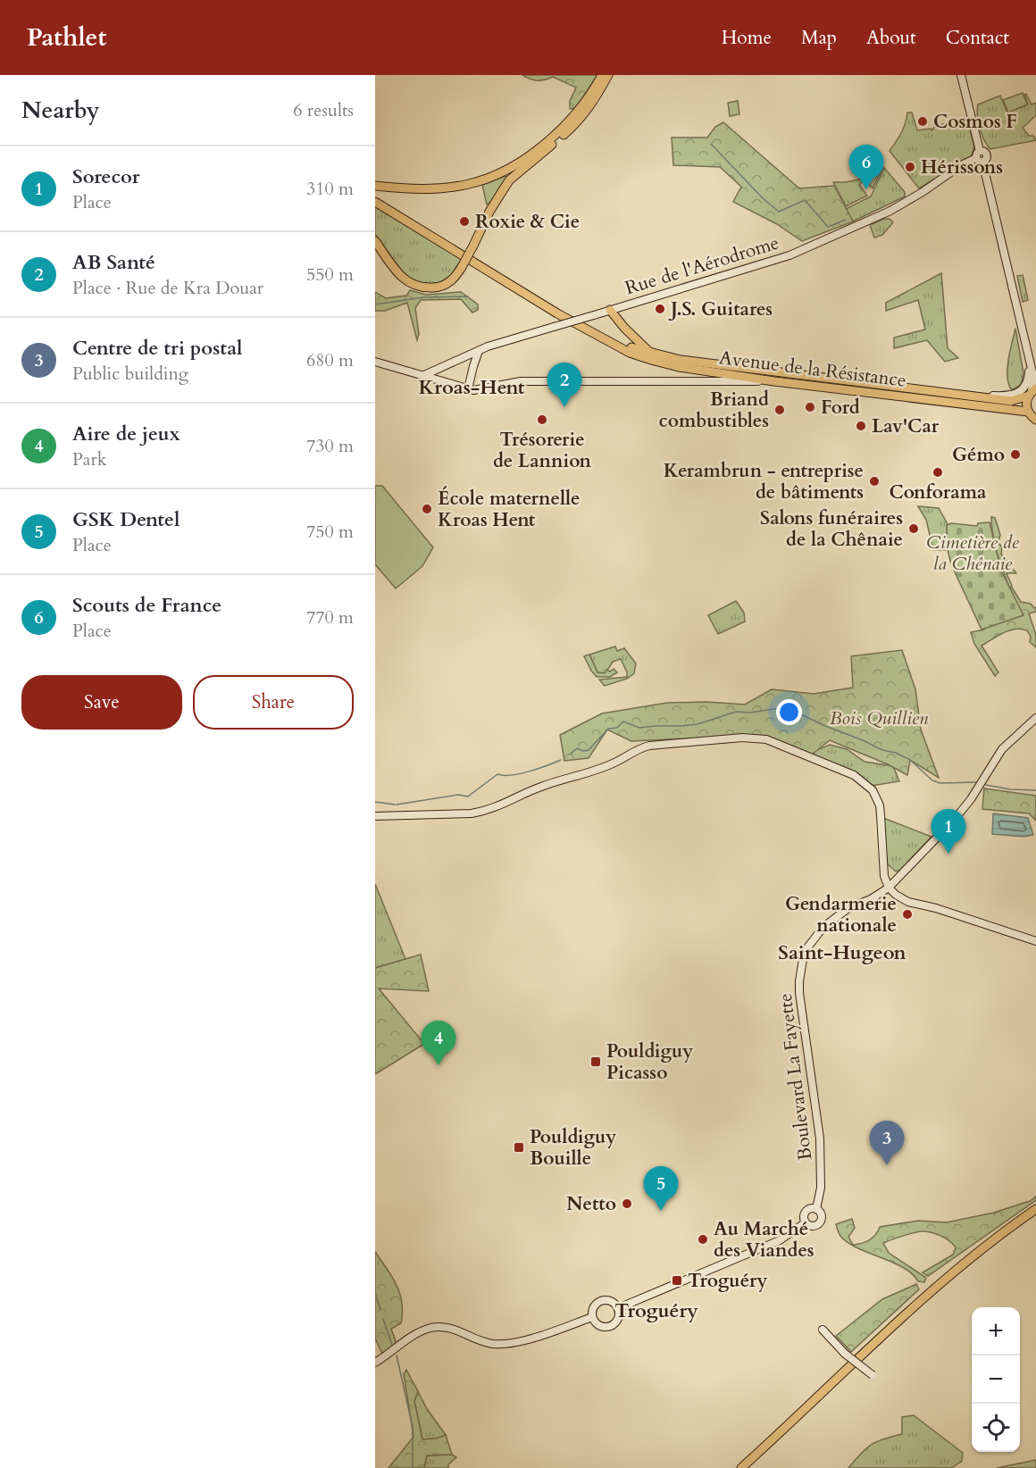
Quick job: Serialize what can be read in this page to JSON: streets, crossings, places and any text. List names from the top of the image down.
{
  "streets": {
    "main road": ["Rue de l'Aérodrome", "Avenue de la Résistance", "Boulevard La Fayette"]
  },
  "districts": ["Kroas-Hent", "Saint-Hugeon", "Troguéry"],
  "parks": ["Cimetière de la Chênaie", "Bois Quillien"],
  "places": {
    "other": [
      "Cosmos F",
      "Hérissons",
      "Roxie & Cie",
      "J.S. Guitares",
      "Ford",
      "Briand combustibles",
      "Trésorerie de Lannion",
      "Lav'Car",
      "Gémo",
      "Conforama",
      "Kerambrun - entreprise de bâtiments",
      "École maternelle Kroas Hent",
      "Salons funéraires de la Chênaie",
      "Gendarmerie nationale",
      "Netto",
      "Au Marché des Viandes"
    ],
    "transit": ["Pouldiguy Picasso", "Pouldiguy Bouille", "Troguéry"]
  },
  "page": {
    "header": "Pathlet",
    "nav": [
      "Home",
      "Map",
      "About",
      "Contact"
    ],
    "heading": ["Nearby", "6 results"],
    "list": [
      {
        "mark": "1",
        "name": "Sorecor",
        "note": "Place",
        "value": "310 m"
      },
      {
        "mark": "2",
        "name": "AB Santé",
        "note": "Place · Rue de Kra Douar",
        "value": "550 m"
      },
      {
        "mark": "3",
        "name": "Centre de tri postal",
        "note": "Public building",
        "value": "680 m"
      },
      {
        "mark": "4",
        "name": "Aire de jeux",
        "note": "Park",
        "value": "730 m"
      },
      {
        "mark": "5",
        "name": "GSK Dentel",
        "note": "Place",
        "value": "750 m"
      },
      {
        "mark": "6",
        "name": "Scouts de France",
        "note": "Place",
        "value": "770 m"
      }
    ],
    "pins": [
      "6",
      "2",
      "1",
      "4",
      "3",
      "5"
    ],
    "buttons": ["Save", "Share"],
    "map_buttons": ["+", "−"]
  }
}
